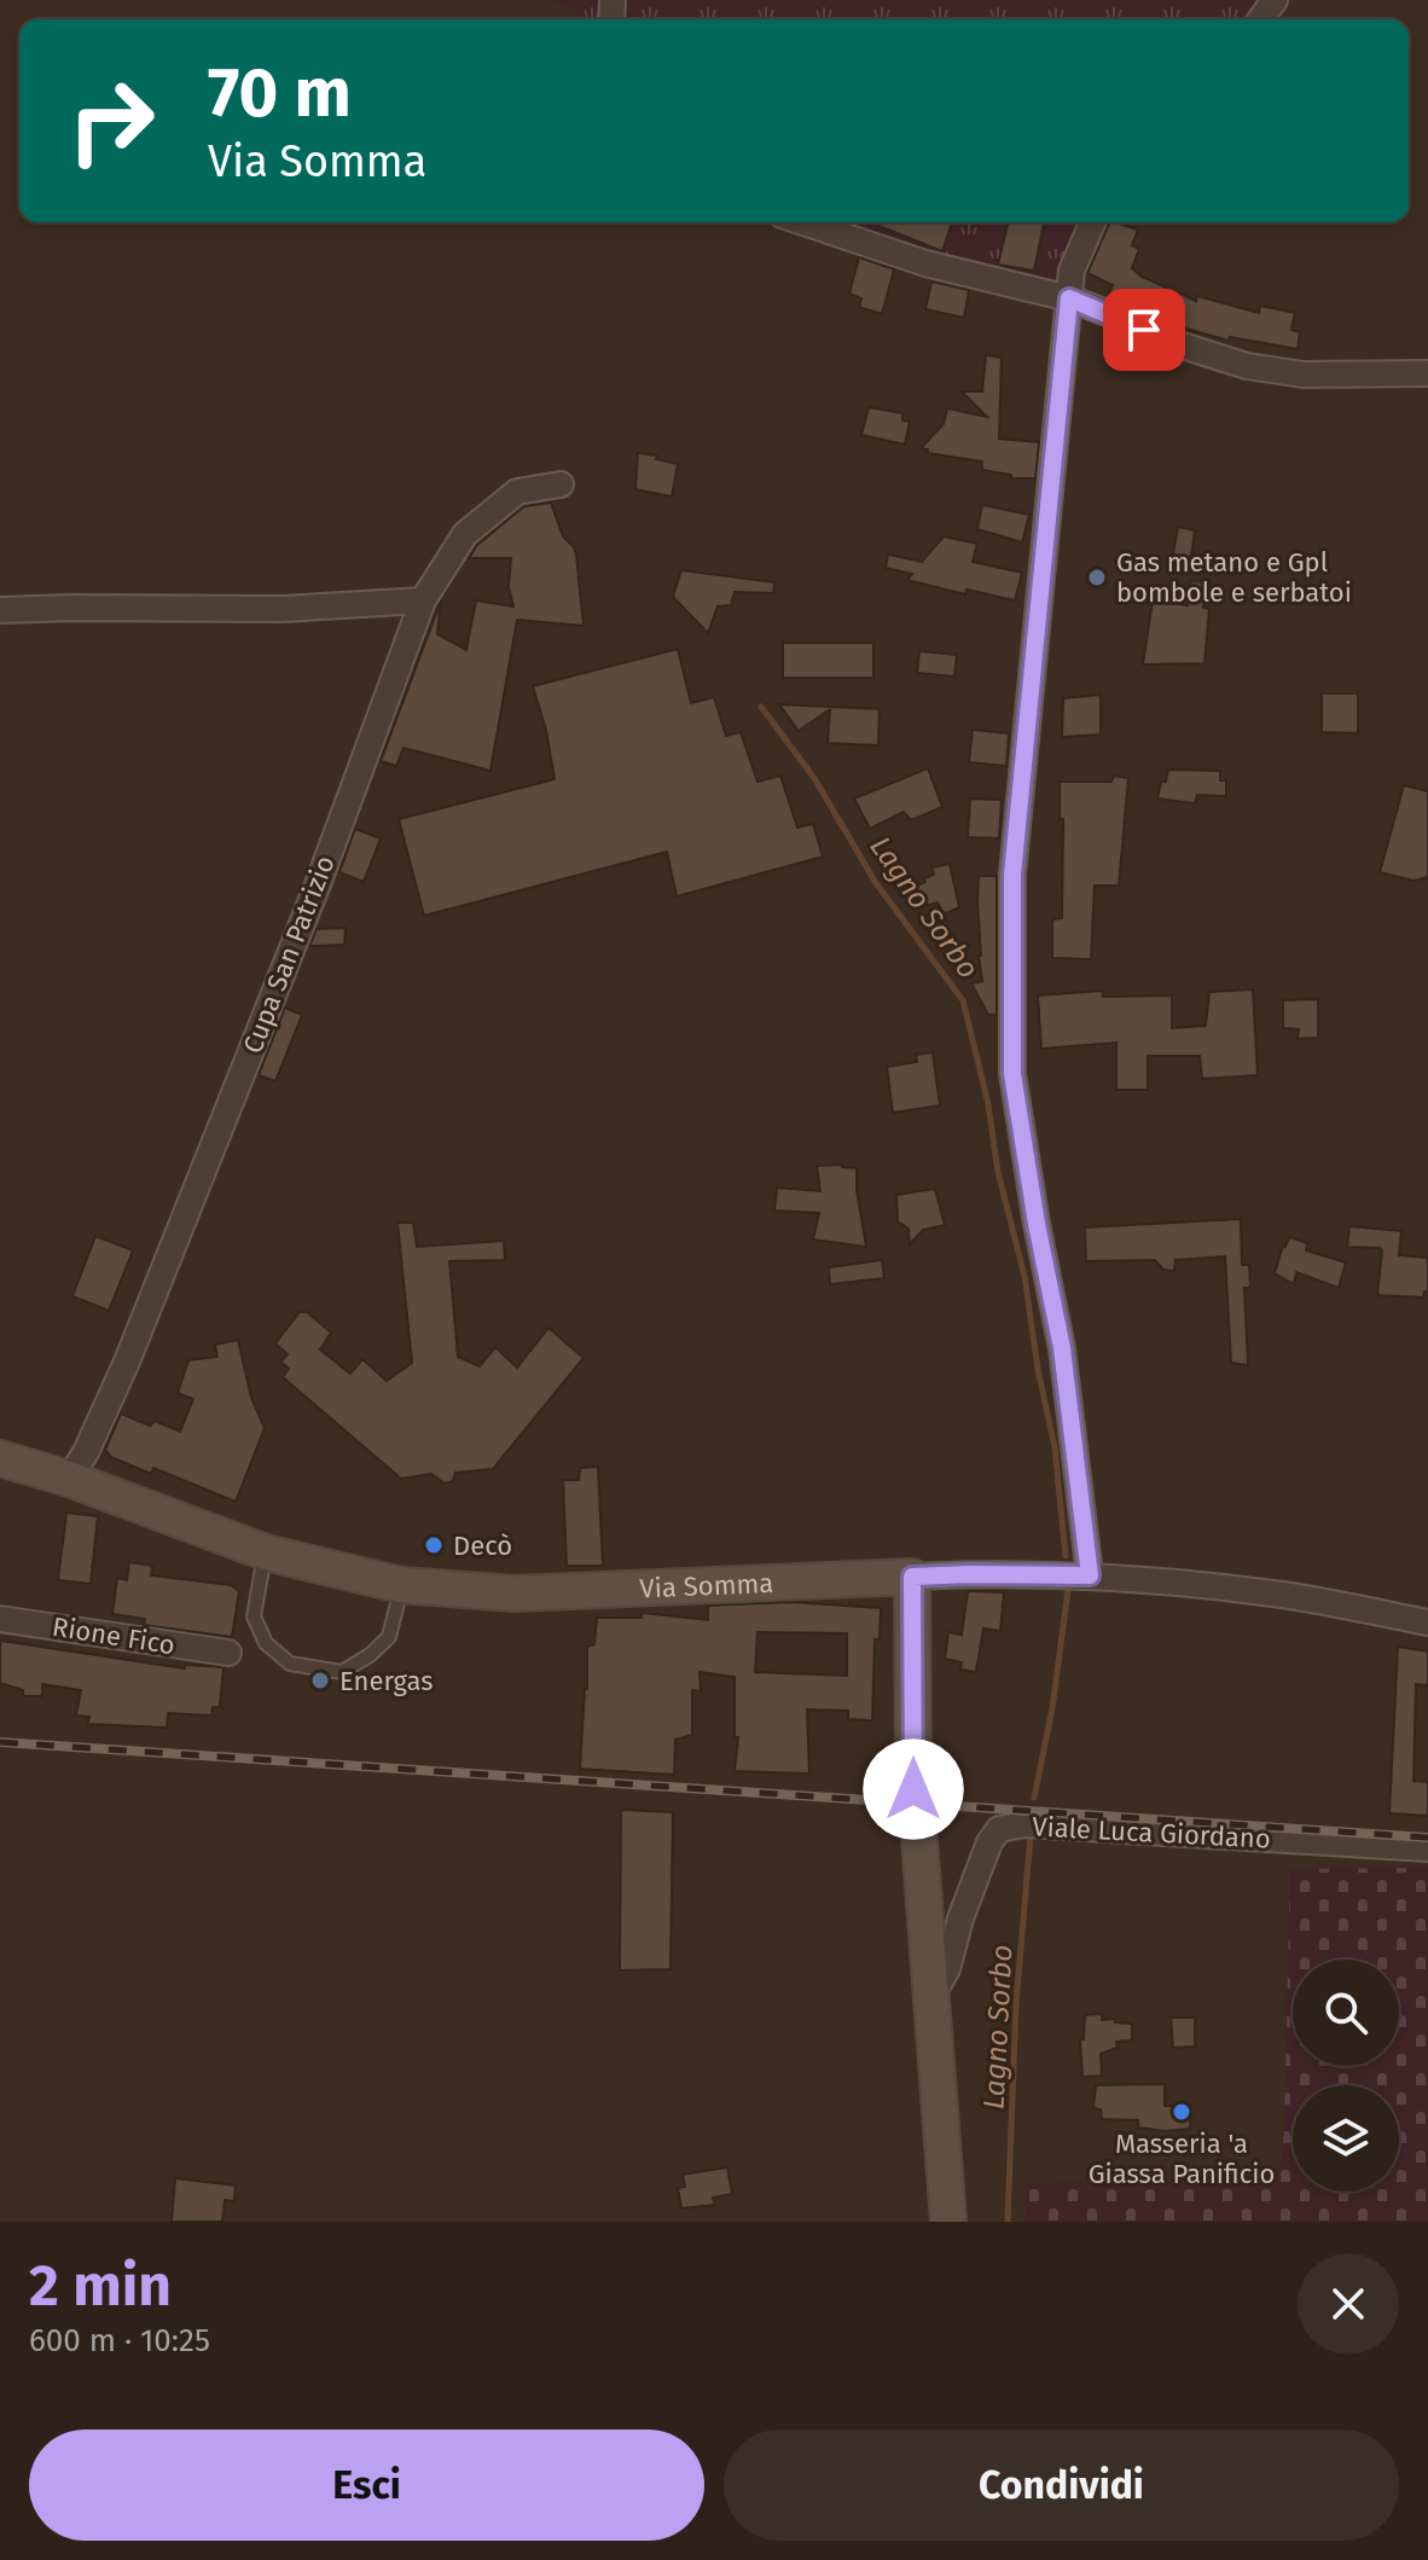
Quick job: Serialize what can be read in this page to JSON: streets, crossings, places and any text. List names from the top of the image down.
{
  "streets": {
    "main road": ["Via Somma"],
    "street": ["Cupa San Patrizio", "Rione Fico", "Viale Luca Giordano"]
  },
  "crossings": [
    ["Cupa San Patrizio", "Via Somma"]
  ],
  "water": ["Lagno Sorbo"],
  "places": [
    "Gas metano e Gpl bombole e serbatoi",
    "Decò",
    "Energas",
    "Masseria 'a Giassa Panificio"
  ],
  "page": {
    "turn": ["70 m", "Via Somma"],
    "heading": ["2 min", "600 m · 10:25"],
    "buttons": ["Esci", "Condividi"]
  }
}
